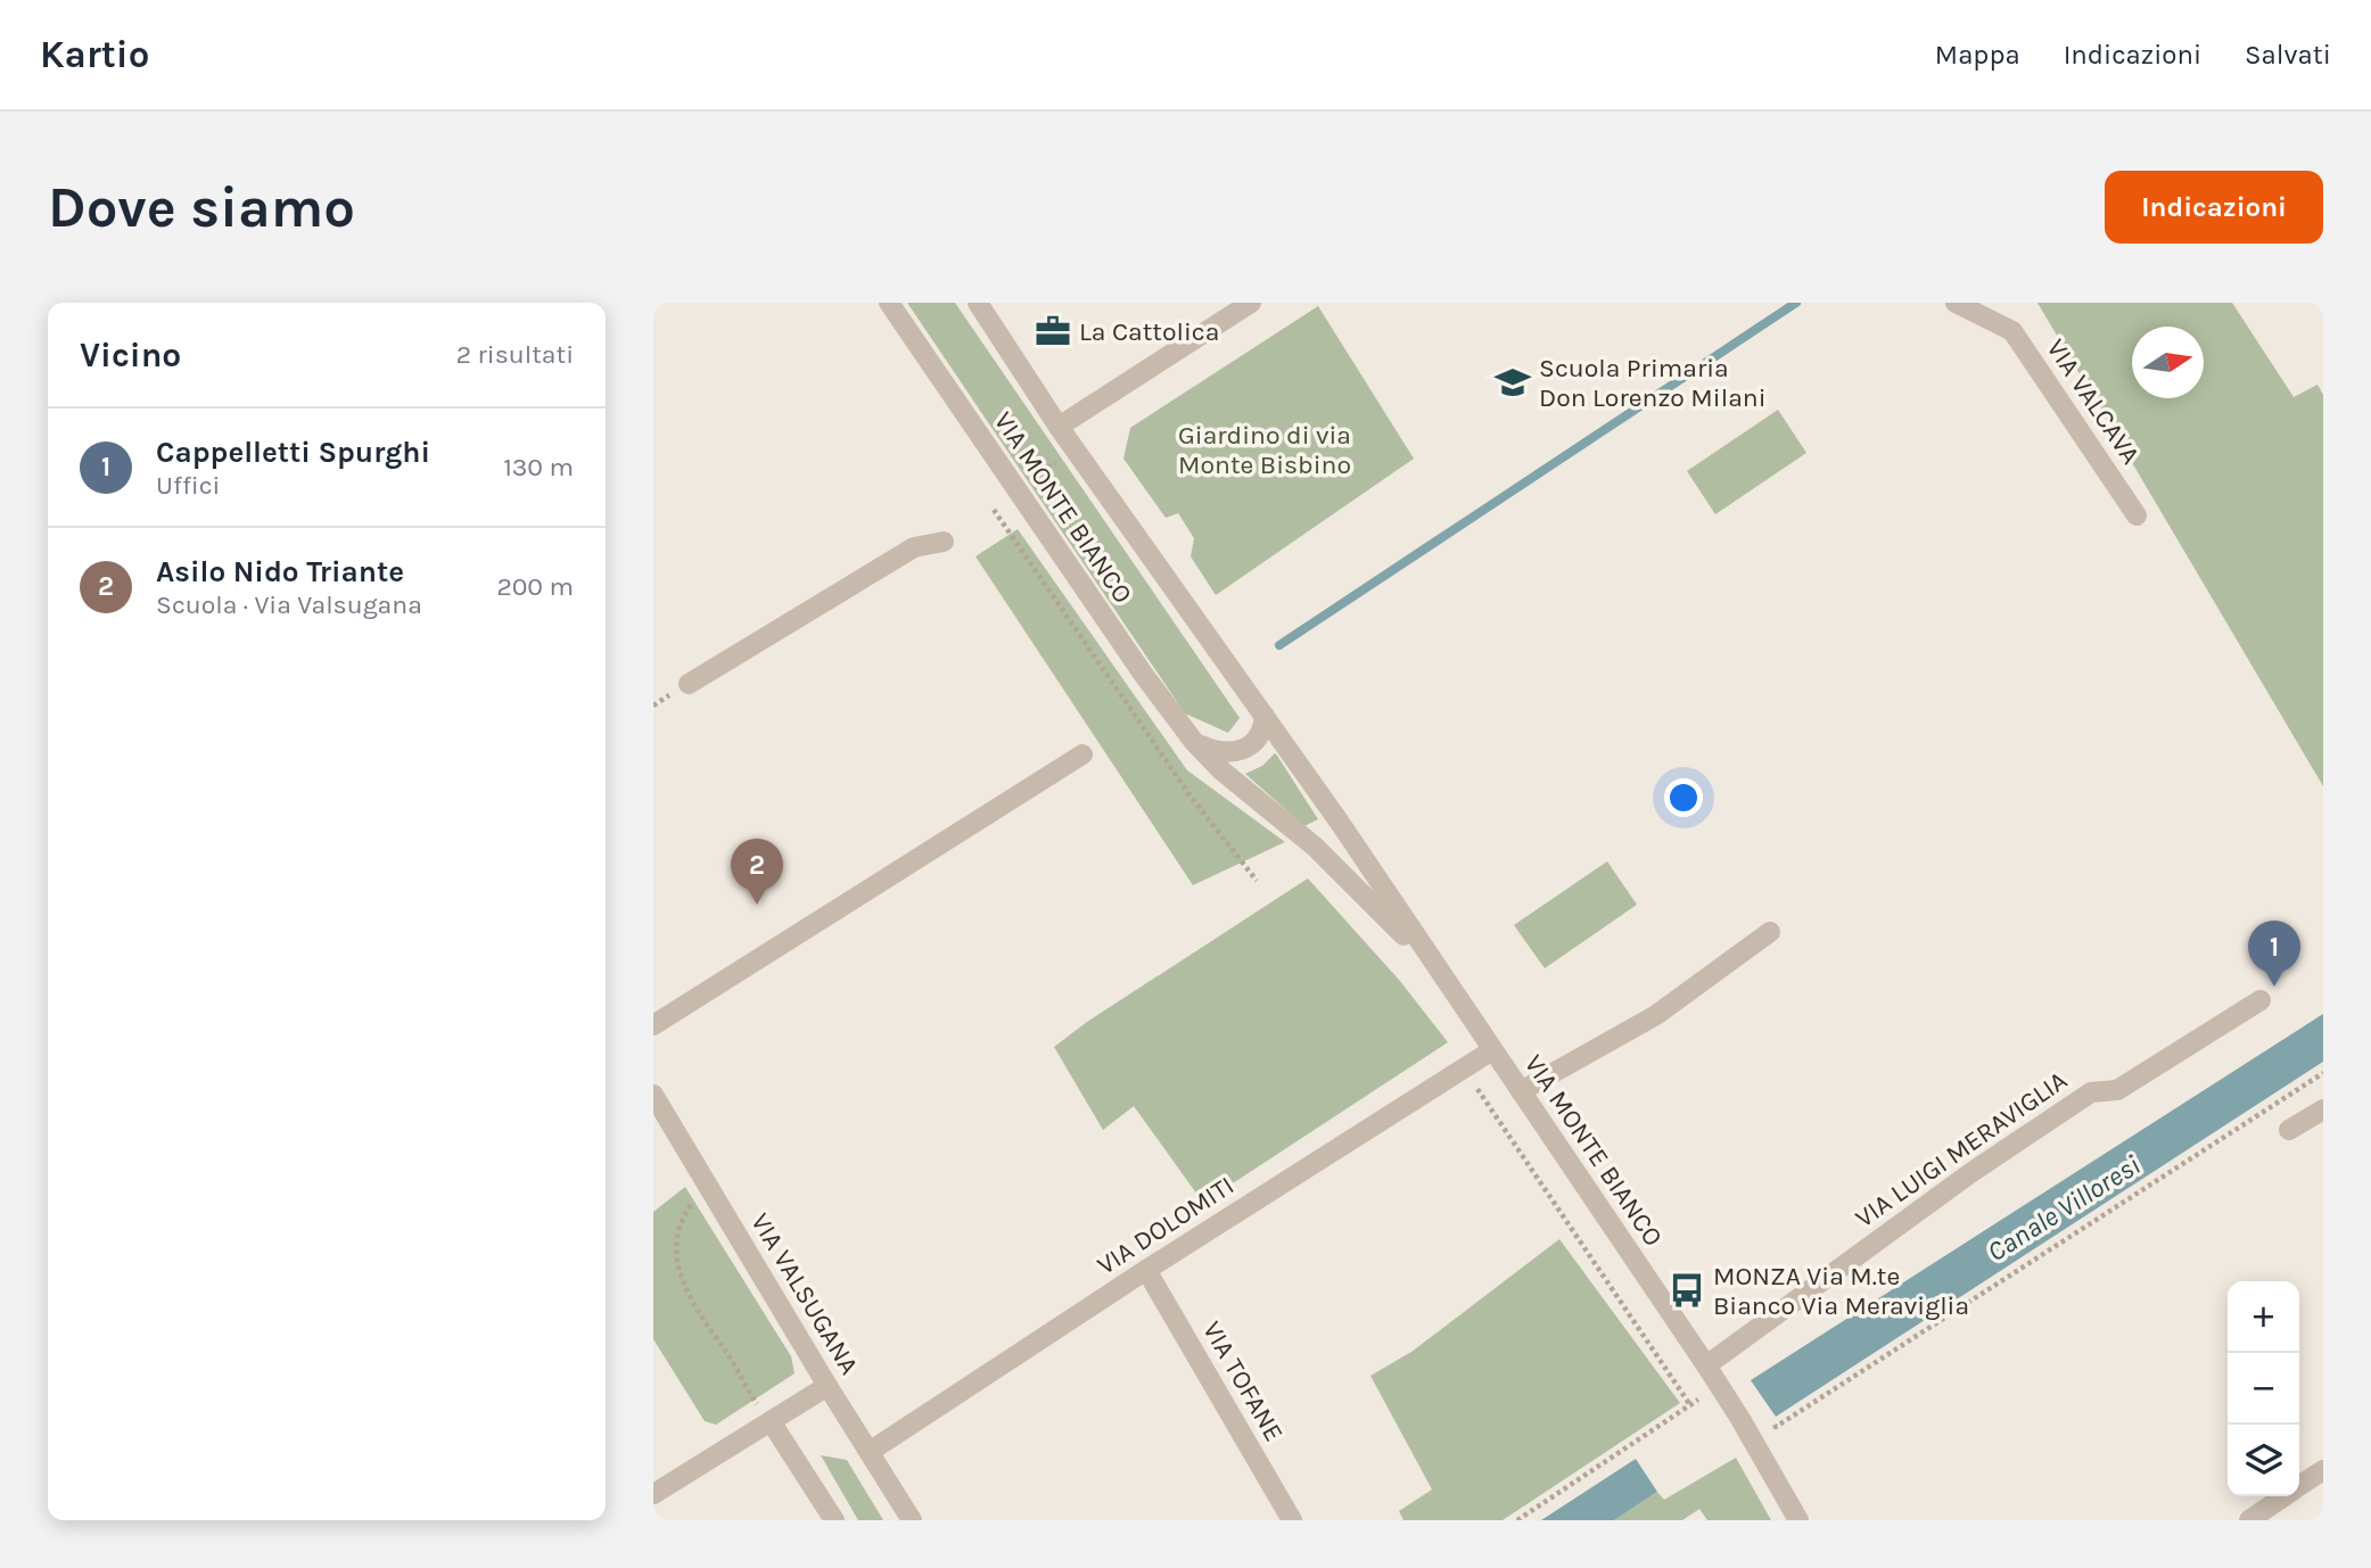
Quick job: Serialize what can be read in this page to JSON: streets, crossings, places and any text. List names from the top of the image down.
{
  "streets": {
    "street": [
      "VIA VALCAVA",
      "VIA MONTE BIANCO",
      "VIA LUIGI MERAVIGLIA",
      "VIA DOLOMITI",
      "VIA VALSUGANA",
      "VIA TOFANE"
    ]
  },
  "crossings": [
    ["VIA MONTE BIANCO", "VIA LUIGI MERAVIGLIA"],
    ["VIA MONTE BIANCO", "VIA DOLOMITI"],
    ["VIA DOLOMITI", "VIA VALSUGANA"],
    ["VIA DOLOMITI", "VIA TOFANE"]
  ],
  "water": ["Canale Villoresi"],
  "parks": ["Giardino di via Monte Bisbino"],
  "places": {
    "office": ["La Cattolica"],
    "school or university": ["Scuola Primaria Don Lorenzo Milani"],
    "bus stop": ["MONZA Via M.te Bianco Via Meraviglia"]
  },
  "north": "right",
  "page": {
    "header": "Kartio",
    "nav": ["Mappa", "Indicazioni", "Salvati"],
    "buttons": "Indicazioni",
    "title": "Dove siamo",
    "heading": ["Vicino", "2 risultati"],
    "list": [
      {
        "mark": "1",
        "name": "Cappelletti Spurghi",
        "note": "Uffici",
        "value": "130 m"
      },
      {
        "mark": "2",
        "name": "Asilo Nido Triante",
        "note": "Scuola · Via Valsugana",
        "value": "200 m"
      }
    ],
    "pins": ["2", "1"],
    "map_buttons": ["+", "−"]
  }
}
